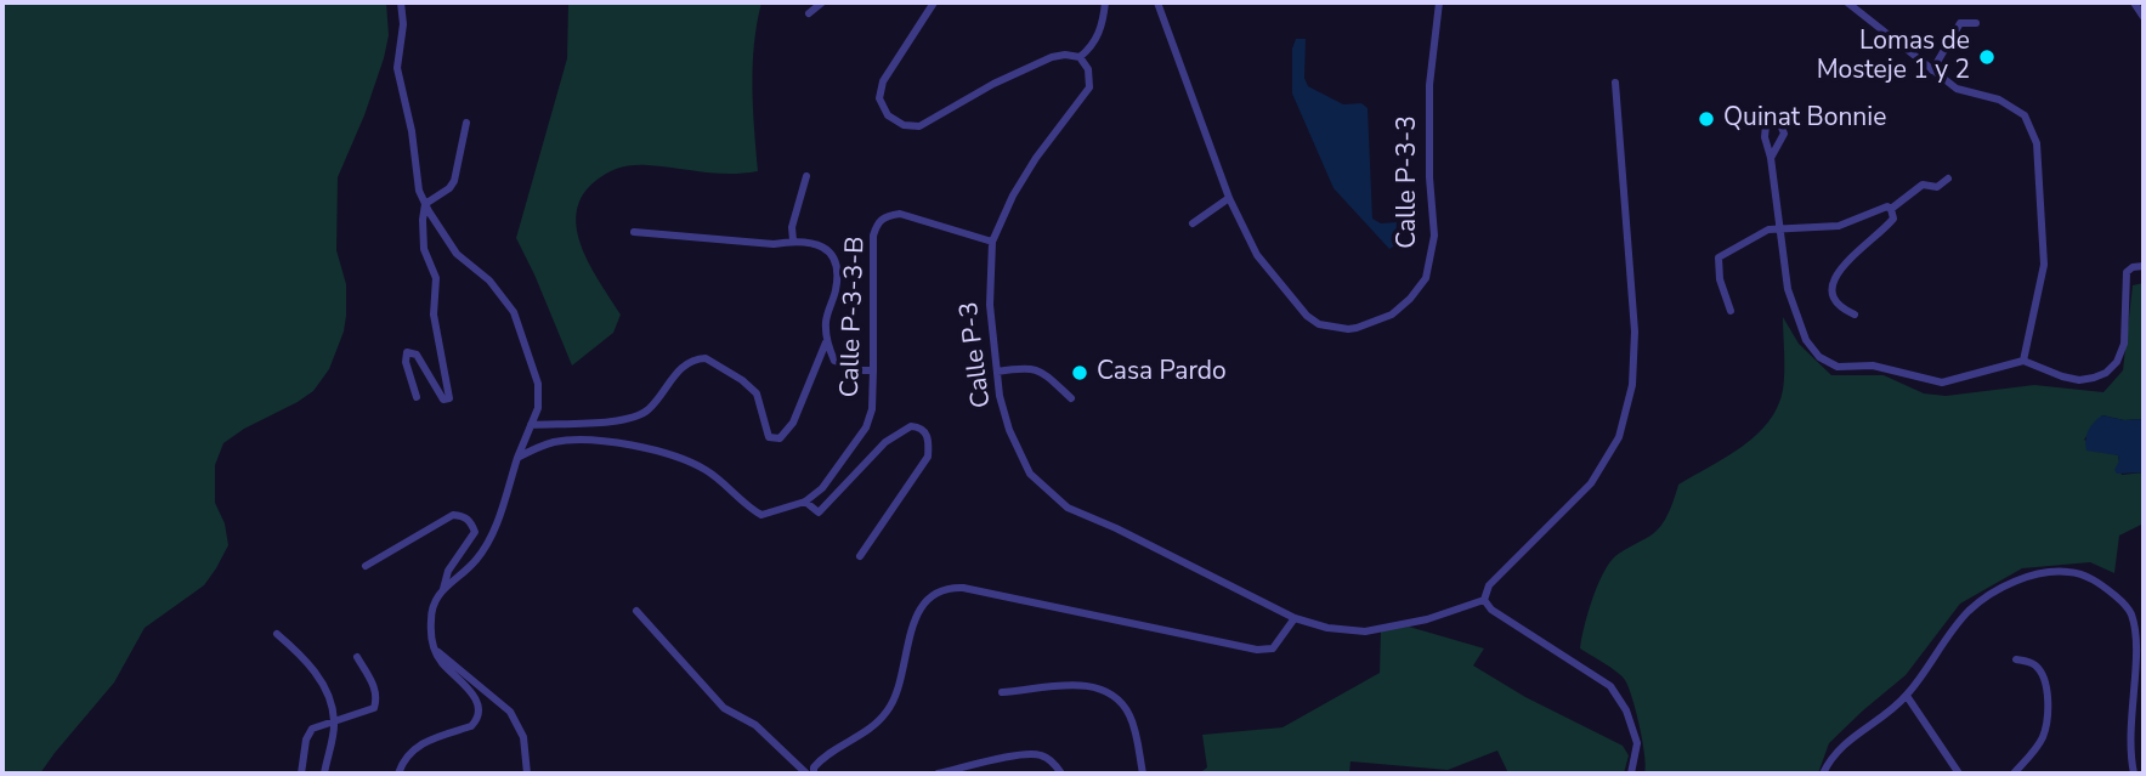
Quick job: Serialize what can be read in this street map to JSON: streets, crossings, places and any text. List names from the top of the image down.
{
  "streets": {
    "street": ["Calle P-3-3", "Calle P-3-3-B", "Calle P-3"]
  },
  "crossings": [
    ["Calle P-3-3-B", "Calle P-3"]
  ],
  "places": ["Lomas de Mosteje 1 y 2", "Quinat Bonnie", "Casa Pardo"]
}
